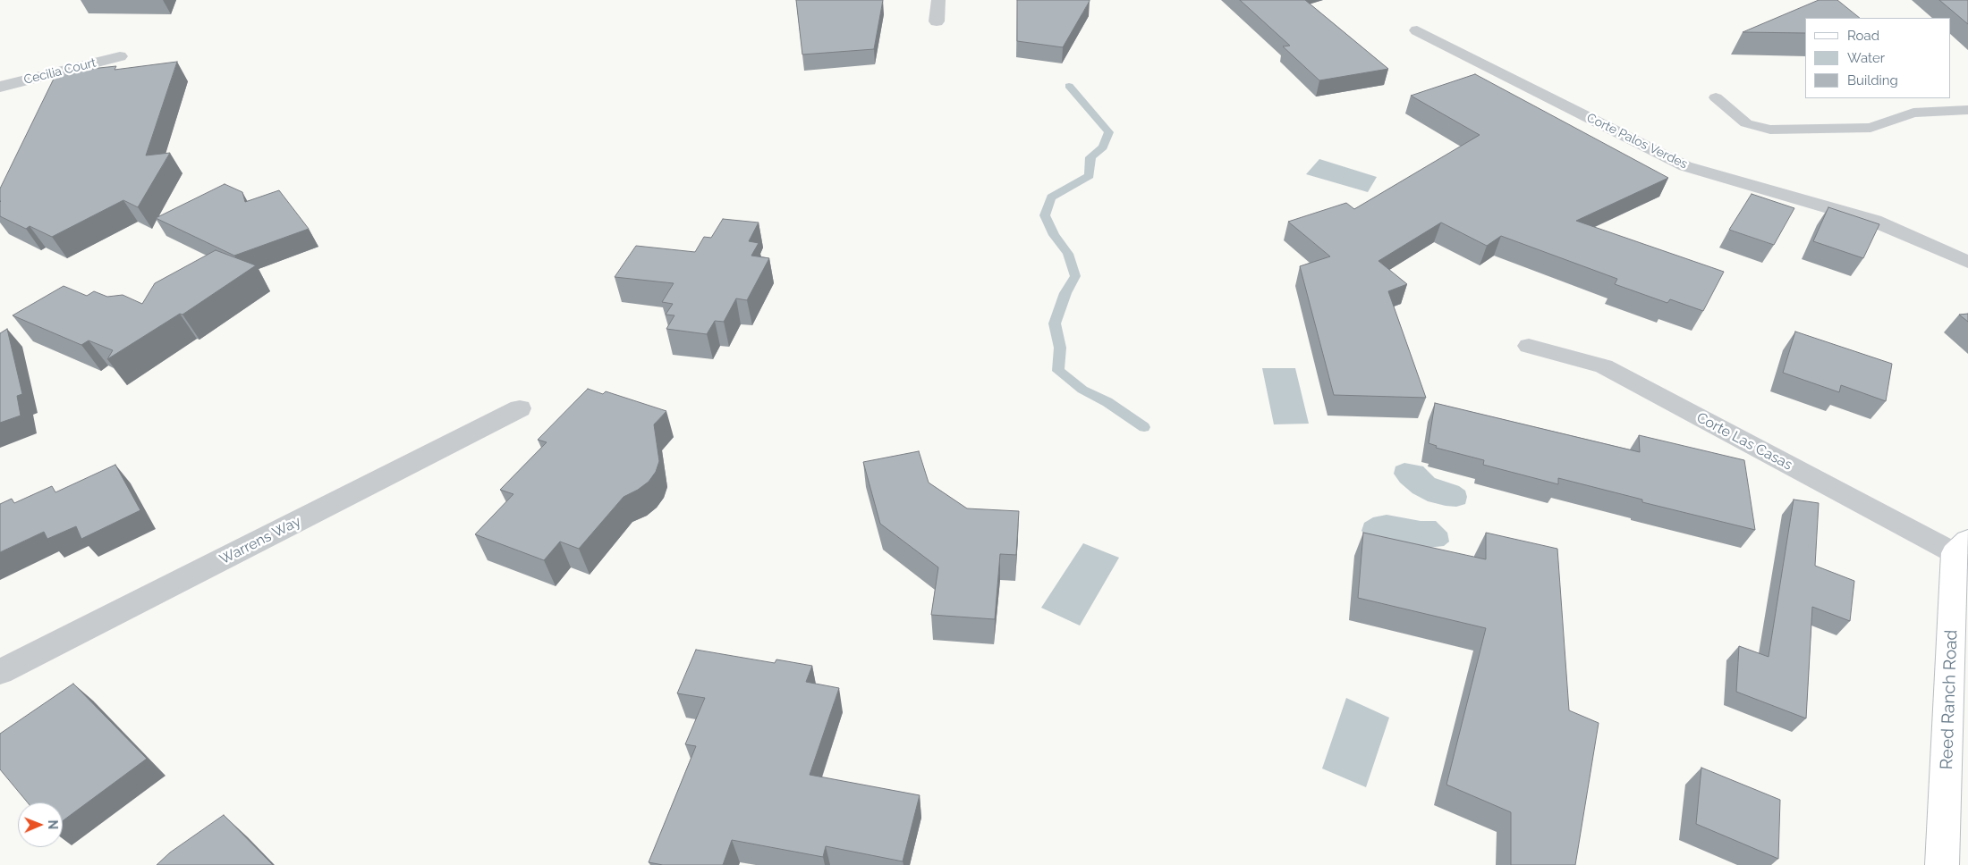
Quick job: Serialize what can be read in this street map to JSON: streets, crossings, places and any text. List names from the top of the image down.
{
  "streets": {
    "street": [
      "Cecilia Court",
      "Corte Palos Verdes",
      "Corte Las Casas",
      "Warrens Way",
      "Reed Ranch Road"
    ]
  },
  "crossings": [
    ["Corte Las Casas", "Reed Ranch Road"]
  ],
  "legend": ["Road", "Water", "Building"],
  "north": "right"
}
